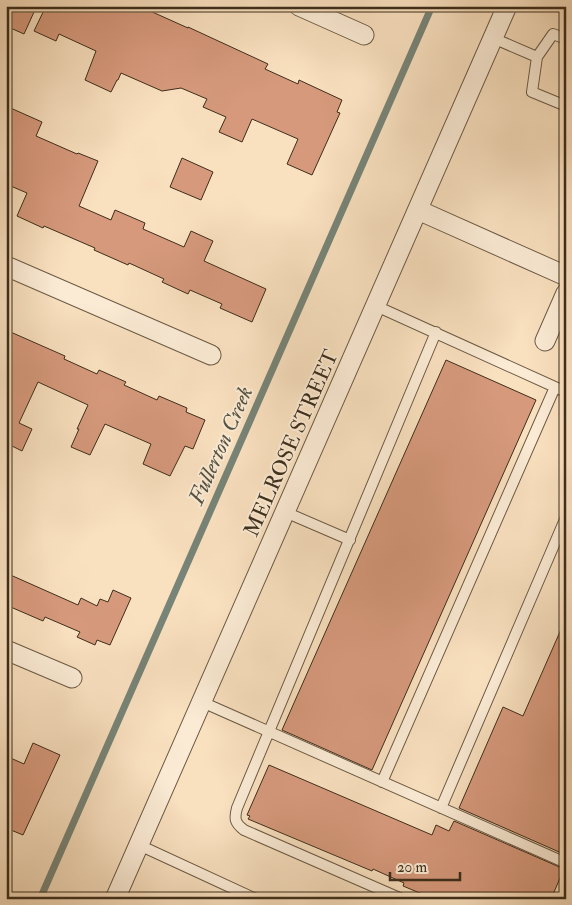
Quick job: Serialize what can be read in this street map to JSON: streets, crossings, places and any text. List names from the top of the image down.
{
  "streets": {
    "street": ["MELROSE STREET"]
  },
  "water": ["Fullerton Creek"],
  "scale_bar": "20 m"
}
